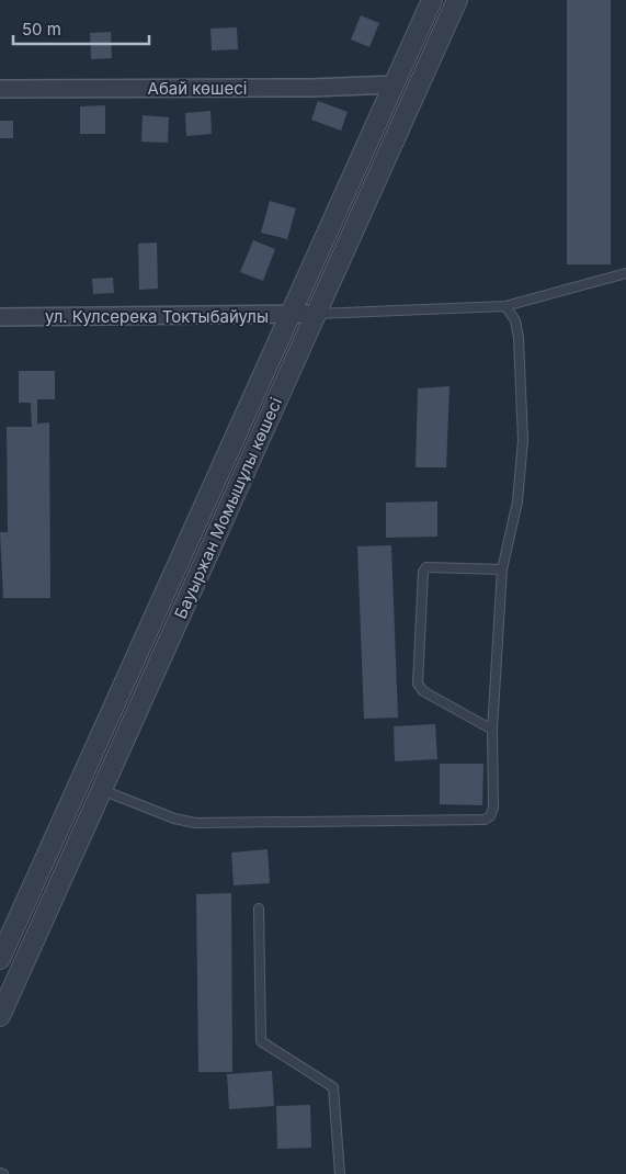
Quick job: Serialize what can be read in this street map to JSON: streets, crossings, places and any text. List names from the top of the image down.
{
  "streets": {
    "street": ["Абай көшесі", "ул. Кулсерека Токтыбайулы", "Бауыржан Момышұлы көшесі"]
  },
  "crossings": [
    ["Абай көшесі", "Бауыржан Момышұлы көшесі"],
    ["ул. Кулсерека Токтыбайулы", "Бауыржан Момышұлы көшесі"]
  ],
  "scale_bar": "50 m"
}
